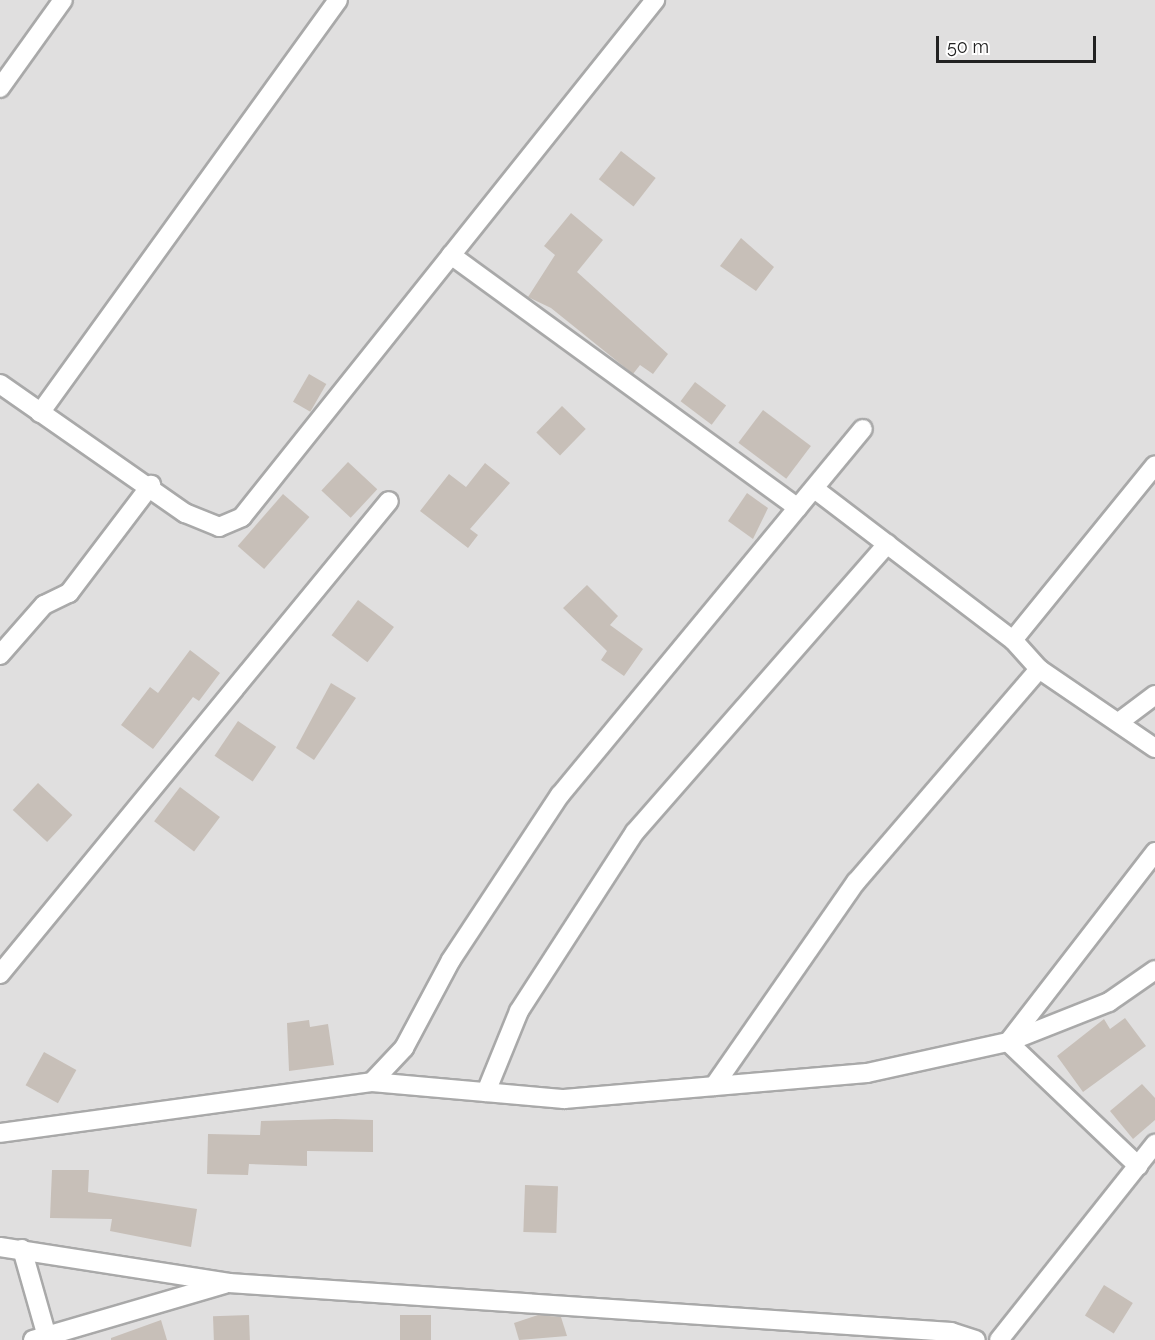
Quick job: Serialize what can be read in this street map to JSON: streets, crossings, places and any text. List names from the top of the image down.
{
  "scale_bar": "50 m"
}
